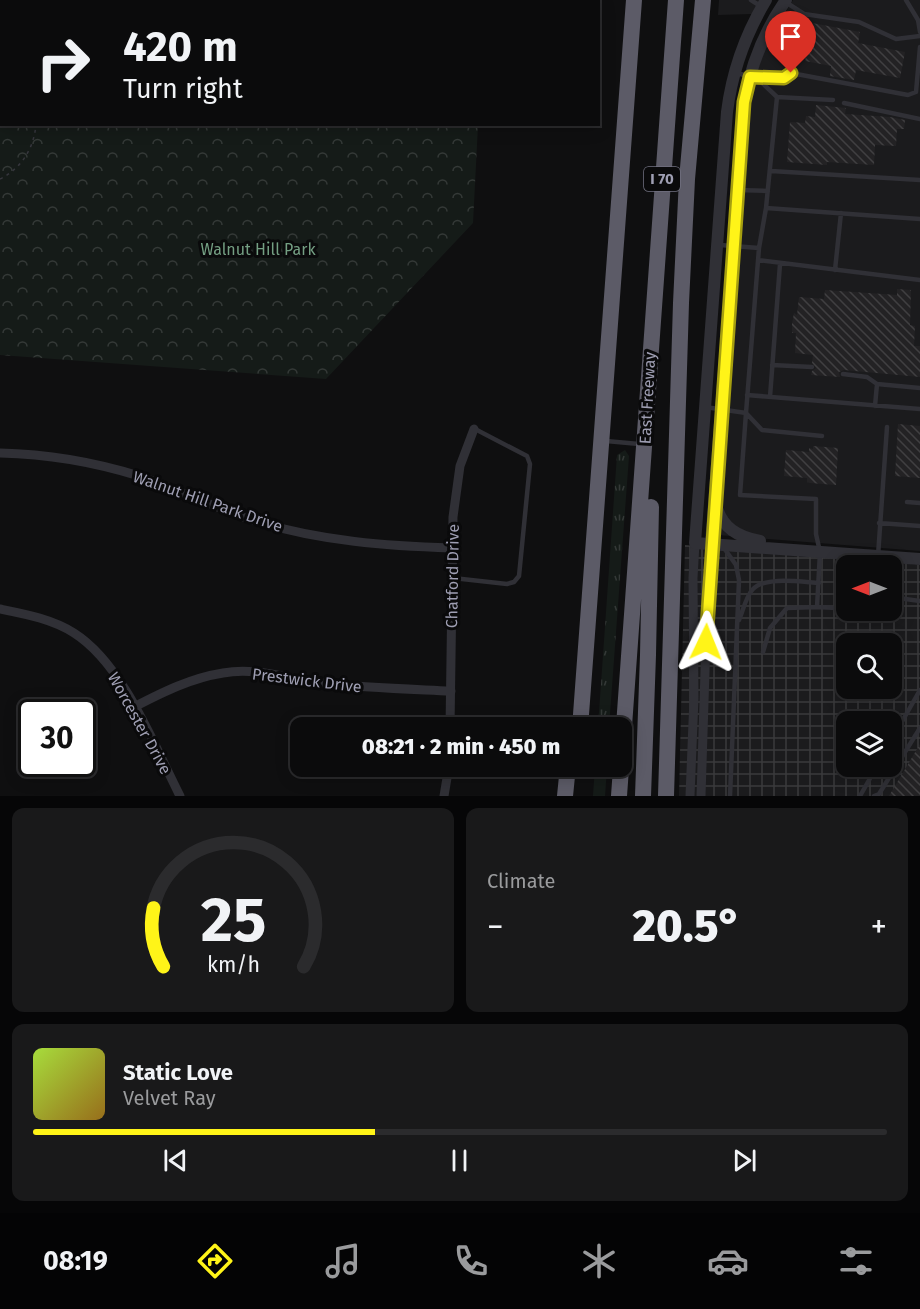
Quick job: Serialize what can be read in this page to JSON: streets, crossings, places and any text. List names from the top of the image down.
{
  "streets": {
    "highway": ["I 70", "East Freeway"],
    "street": [
      "Walnut Hill Park Drive",
      "Chatford Drive",
      "Prestwick Drive",
      "Worcester Drive"
    ]
  },
  "crossings": [
    ["Walnut Hill Park Drive", "Chatford Drive"],
    ["Chatford Drive", "Prestwick Drive"],
    ["Prestwick Drive", "Worcester Drive"]
  ],
  "parks": ["Walnut Hill Park"],
  "north": "left",
  "page": {
    "turn": ["420 m", "Turn right"],
    "limit": "30",
    "trip": "08:21 · 2 min · 450 m",
    "tile": "Climate",
    "heat": ["−", "20.5°", "+"],
    "song": ["Static Love", "Velvet Ray"],
    "tabs": "08:19",
    "gauge": ["25", "km/h"]
  }
}
